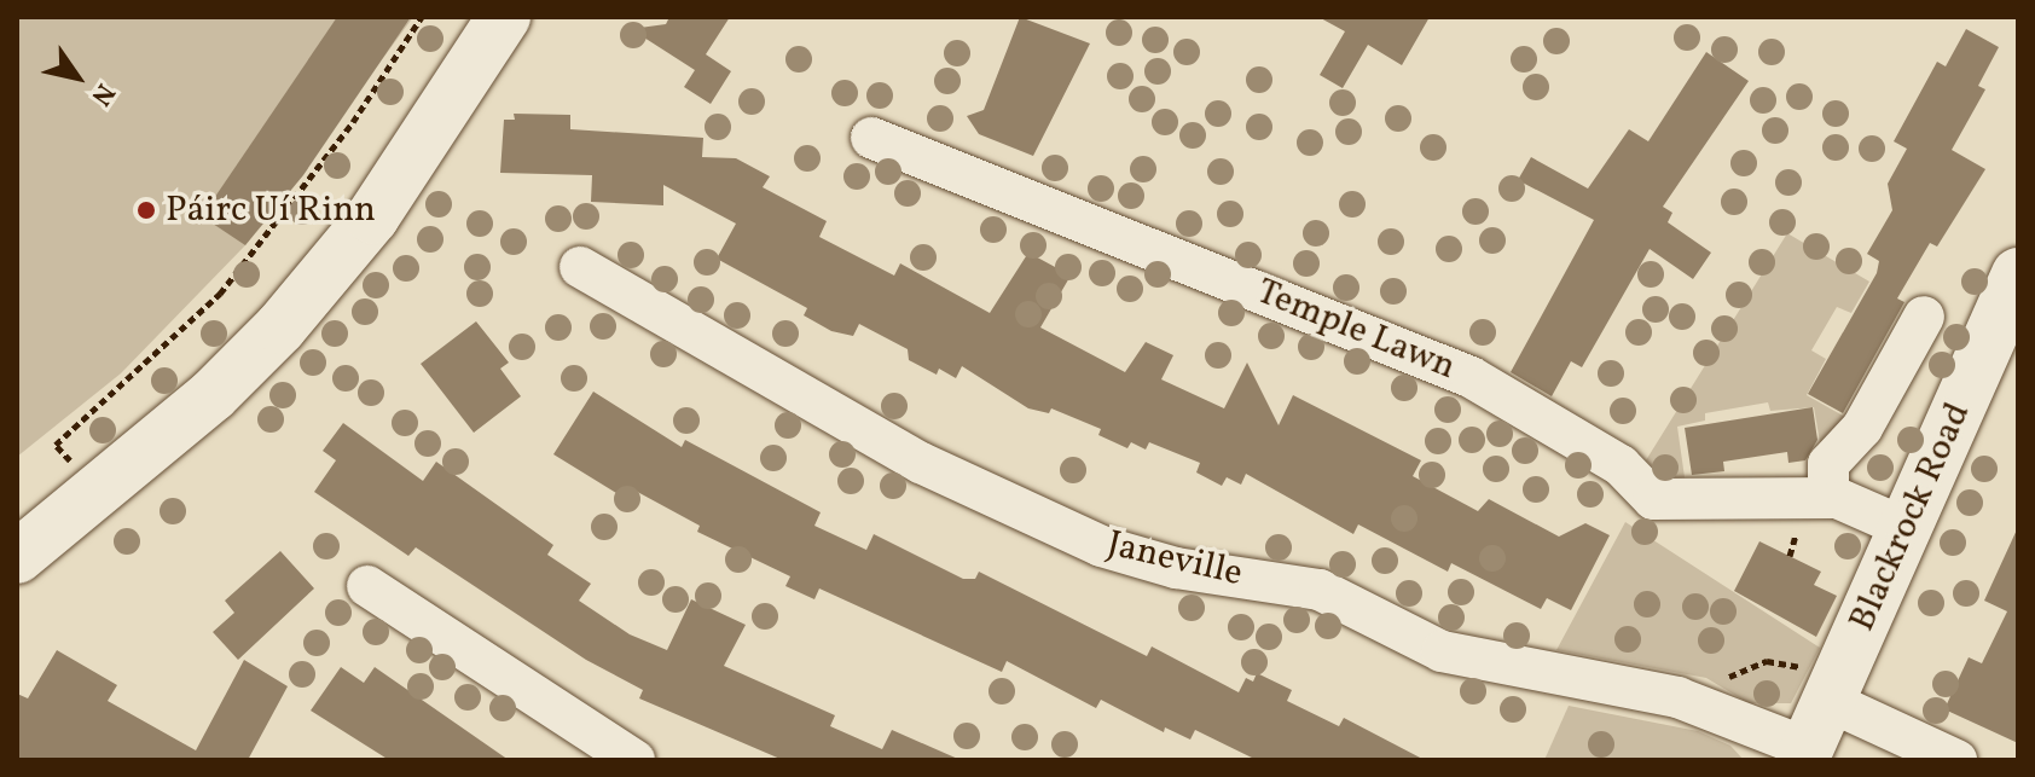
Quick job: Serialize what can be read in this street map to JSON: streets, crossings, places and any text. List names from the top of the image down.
{
  "streets": {
    "main road": ["Blackrock Road"],
    "street": ["Temple Lawn", "Janeville"]
  },
  "crossings": [
    ["Temple Lawn", "Blackrock Road"],
    ["Blackrock Road", "Janeville"]
  ],
  "places": ["Páirc Uí Rinn"],
  "north": "bottom right"
}
